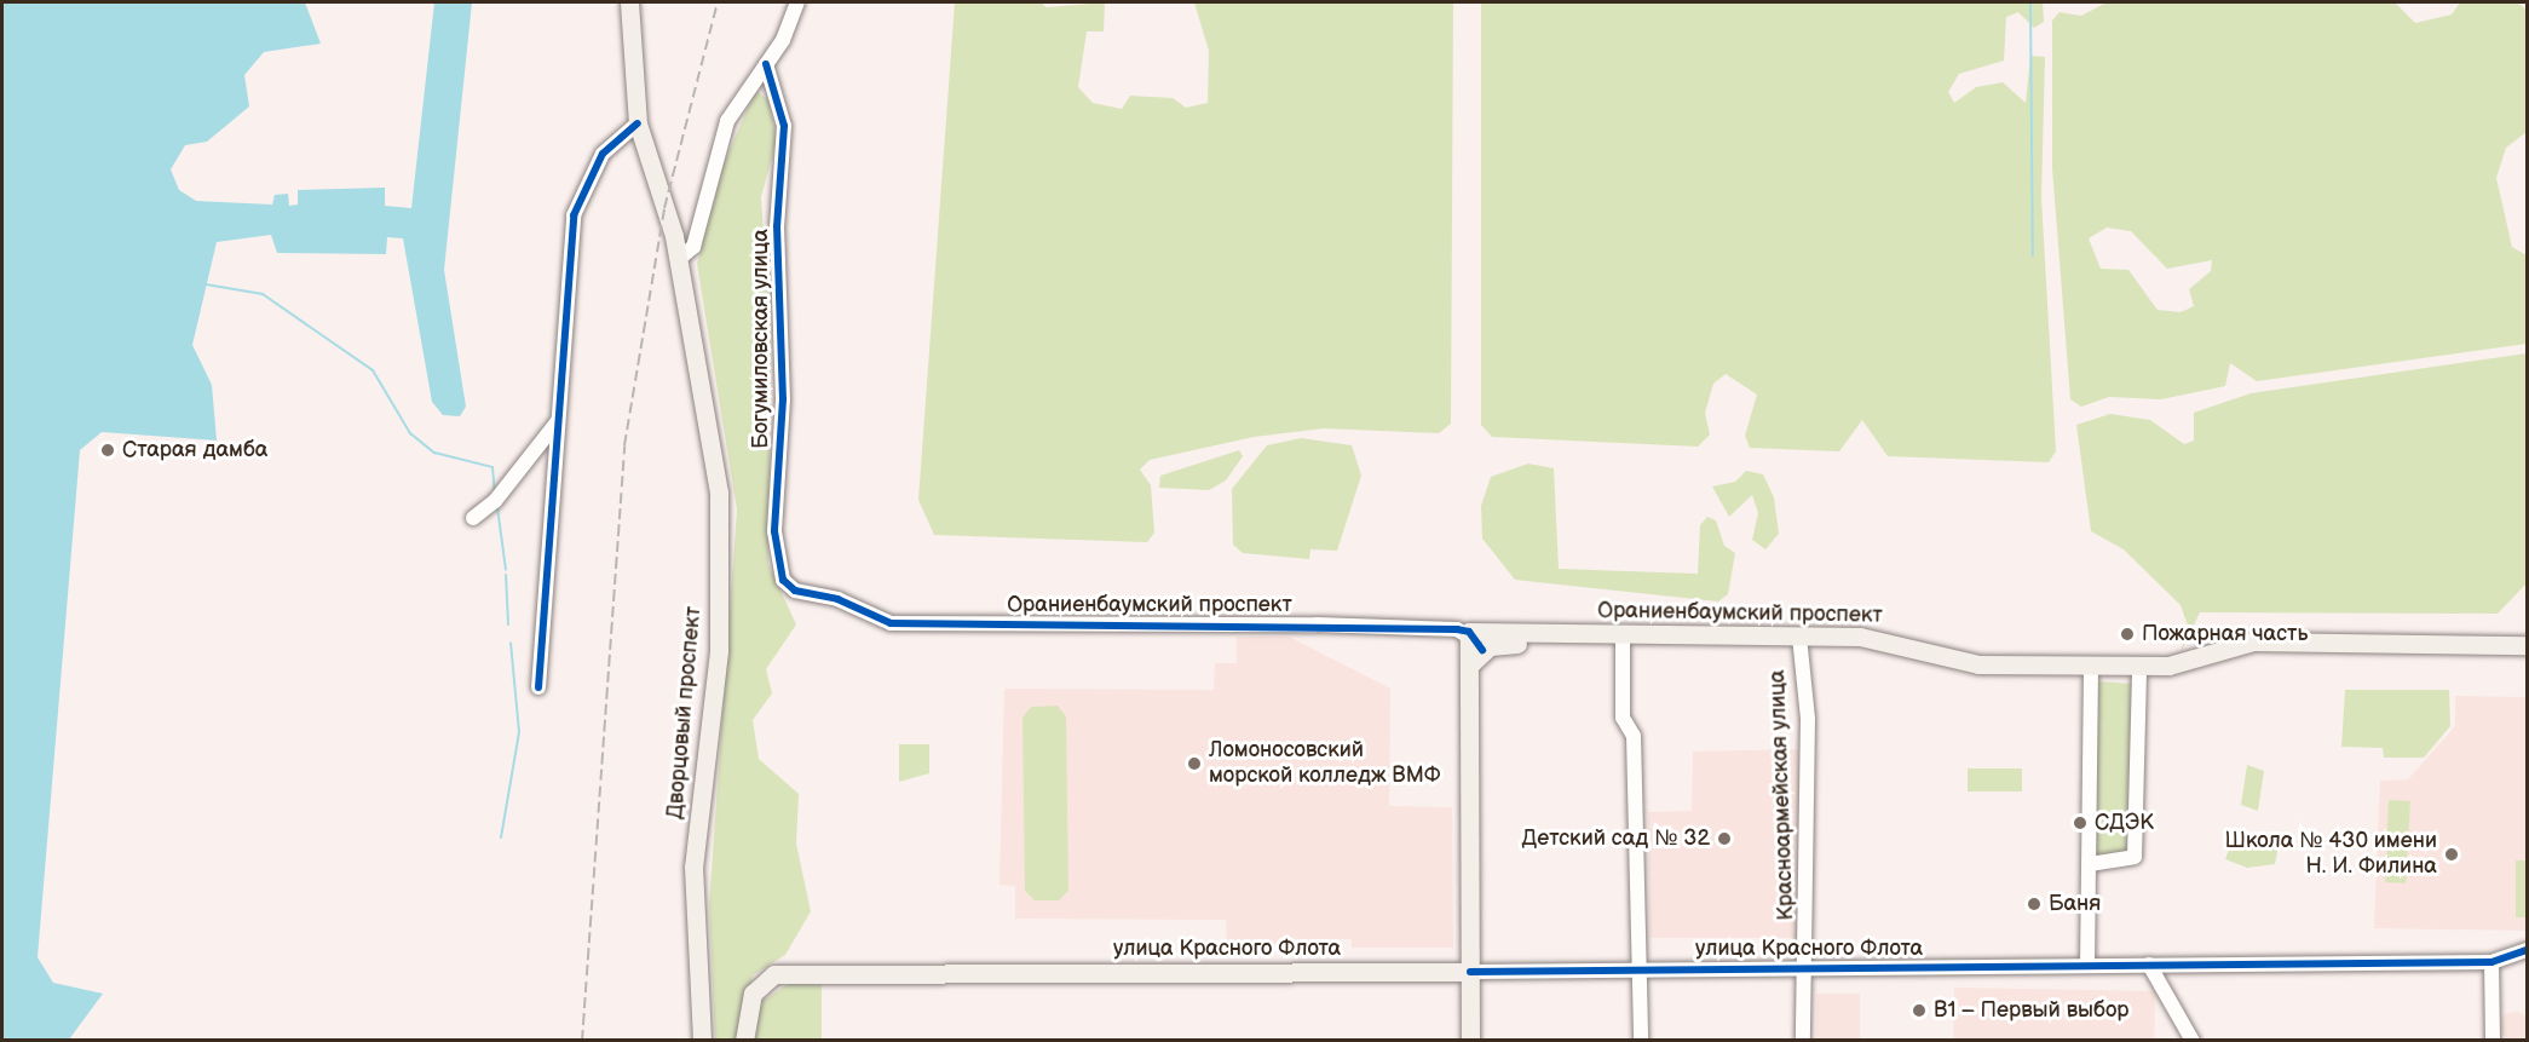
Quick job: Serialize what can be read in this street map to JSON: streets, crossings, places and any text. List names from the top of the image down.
{
  "streets": {
    "main road": ["Ораниенбаумский проспект", "Дворцовый проспект", "улица Красного Флота"],
    "street": ["Богумиловская улица", "Красноармейская улица"]
  },
  "crossings": [
    ["Богумиловская улица", "Ораниенбаумский проспект"],
    ["Ораниенбаумский проспект", "Красноармейская улица"],
    ["Красноармейская улица", "улица Красного Флота"]
  ],
  "places": [
    "Старая дамба",
    "Пожарная часть",
    "Ломоносовский морской колледж ВМФ",
    "СДЭК",
    "Детский сад № 32",
    "Школа № 430 имени Н. И. Филина",
    "Баня",
    "В1 – Первый выбор"
  ]
}
